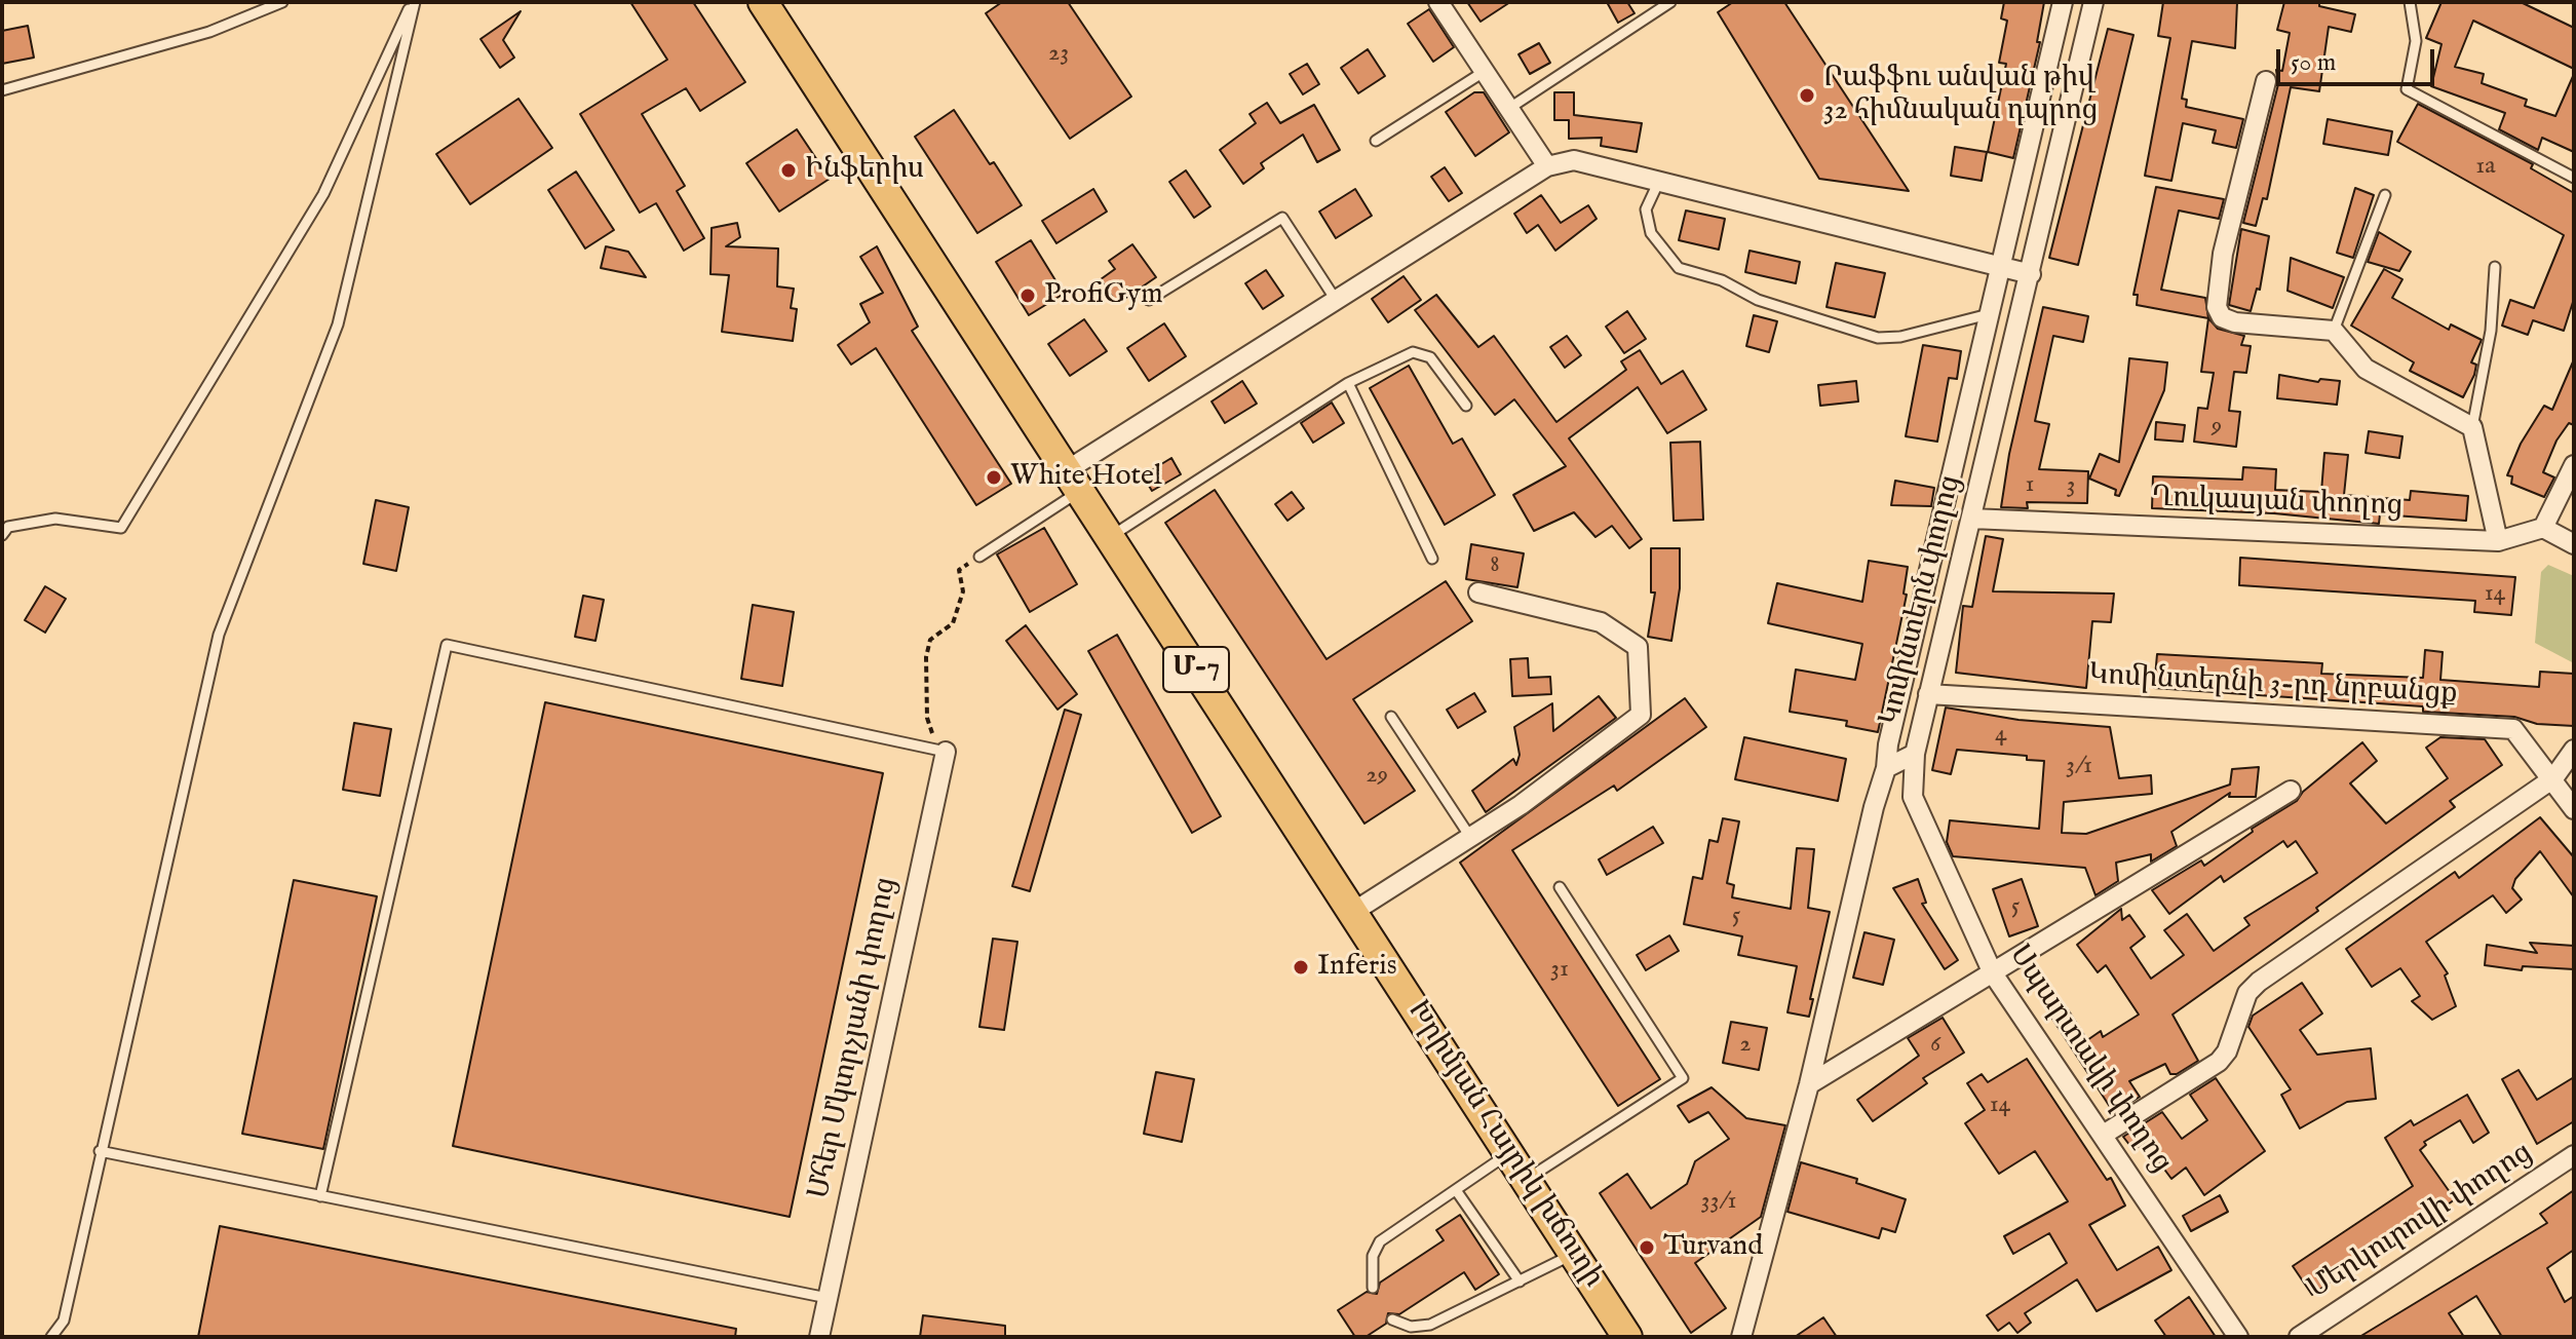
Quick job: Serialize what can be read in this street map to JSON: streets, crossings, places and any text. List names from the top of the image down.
{
  "streets": {
    "highway": ["Մ-7", "Խրիմյան Հայրիկ խճուղի"],
    "street": [
      "Ղուկասյան փողոց",
      "Կոմինտերն փողոց",
      "Կոմինտերնի 3-րդ նրբանցք",
      "Մհեր Մկտրչյանի փողոց",
      "Սպարտակի փողոց",
      "Մերկուրովի փողոց"
    ]
  },
  "crossings": [
    ["Ղուկասյան փողոց", "Կոմինտերն փողոց"],
    ["Կոմինտերն փողոց", "Կոմինտերնի 3-րդ նրբանցք"],
    ["Կոմինտերն փողոց", "Սպարտակի փողոց"]
  ],
  "places": [
    "Րաֆֆու անվան թիվ 32 հիմնական դպրոց",
    "Ինֆերիս",
    "ProfiGym",
    "White Hotel",
    "Inferis",
    "Turvand"
  ],
  "house_numbers": [
    "23",
    "1a",
    "9",
    "1",
    "3",
    "8",
    "14",
    "4",
    "3/1",
    "29",
    "5",
    "5",
    "31",
    "2",
    "6",
    "14",
    "33/1"
  ],
  "scale_bar": "50 m"
}
